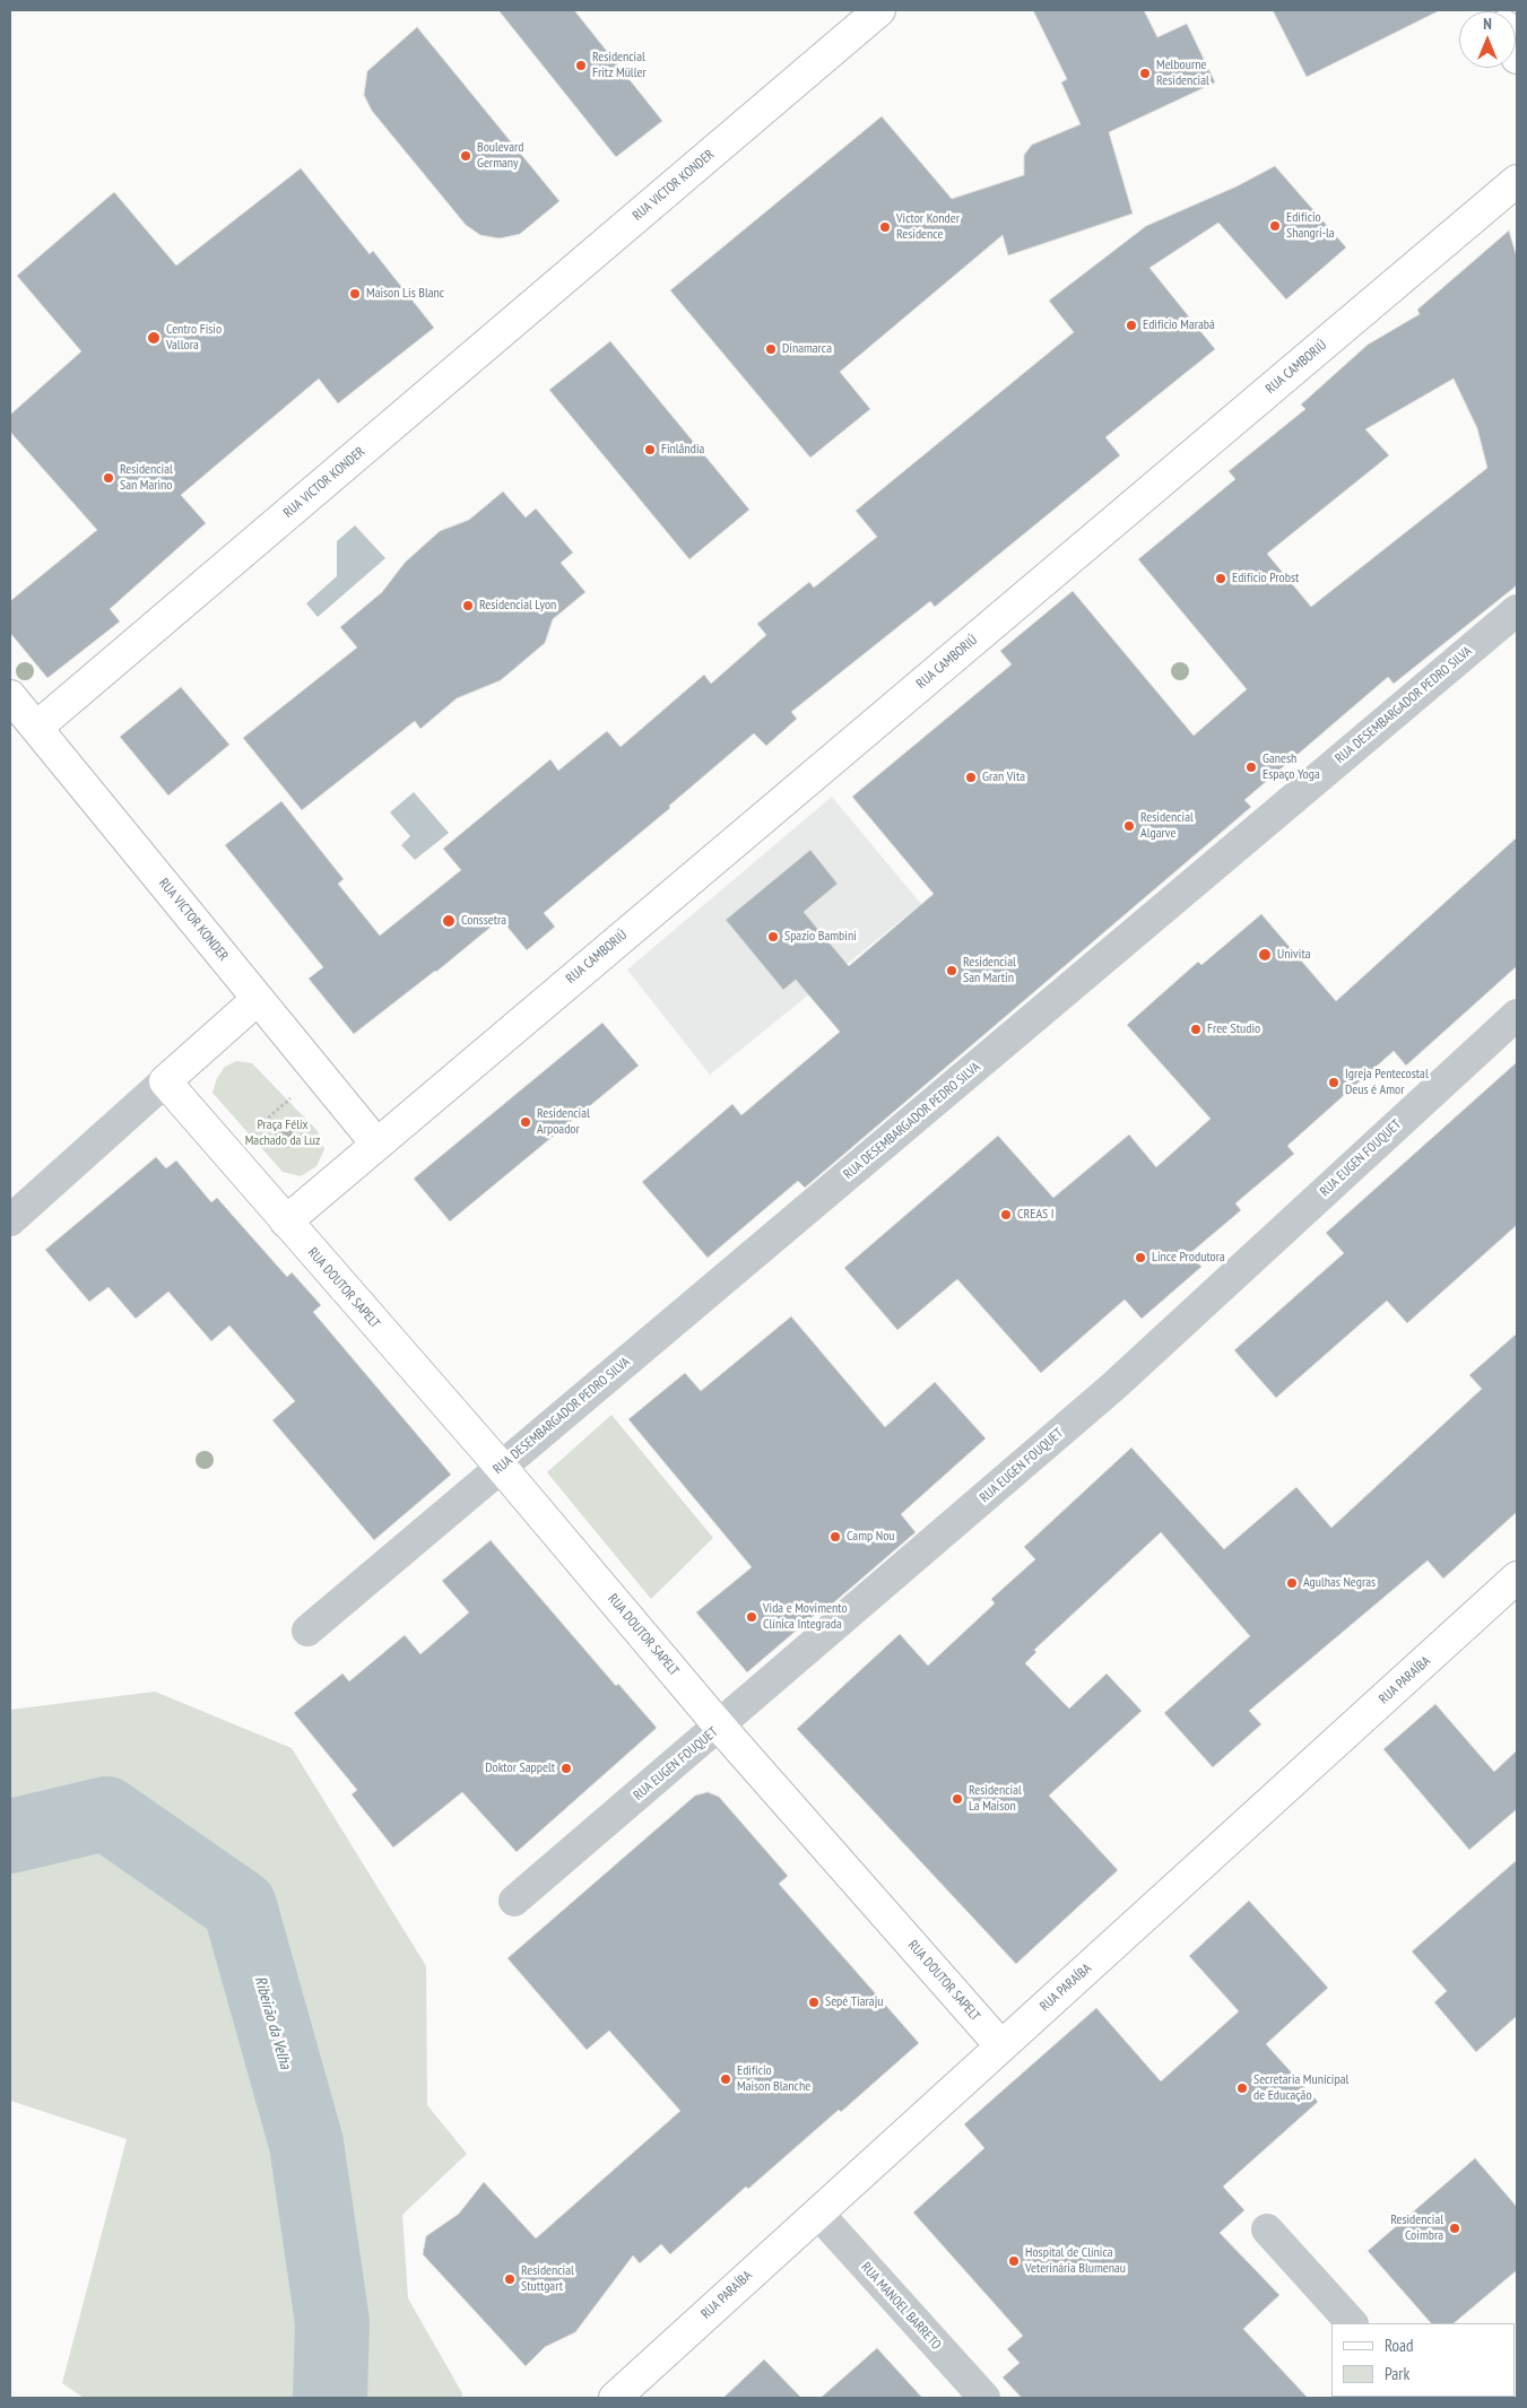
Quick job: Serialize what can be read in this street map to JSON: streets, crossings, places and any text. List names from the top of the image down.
{
  "streets": {
    "street": [
      "RUA VICTOR KONDER",
      "RUA CAMBORIÚ",
      "RUA DESEMBARGADOR PEDRO SILVA",
      "RUA EUGEN FOUQUET",
      "RUA DOUTOR SAPELT",
      "RUA PARAÍBA",
      "RUA MANOEL BARRETO"
    ]
  },
  "crossings": [
    ["RUA VICTOR KONDER", "RUA CAMBORIÚ"],
    ["RUA CAMBORIÚ", "RUA DOUTOR SAPELT"],
    ["RUA DESEMBARGADOR PEDRO SILVA", "RUA DOUTOR SAPELT"],
    ["RUA EUGEN FOUQUET", "RUA DOUTOR SAPELT"],
    ["RUA DOUTOR SAPELT", "RUA PARAÍBA"],
    ["RUA PARAÍBA", "RUA MANOEL BARRETO"]
  ],
  "water": ["Ribeirão da Velha"],
  "parks": ["Praça Félix Machado da Luz"],
  "places": [
    "Residencial Fritz Müller",
    "Melbourne Residencial",
    "Boulevard Germany",
    "Edifício Shangri-la",
    "Victor Konder Residence",
    "Maison Lis Blanc",
    "Edifício Marabá",
    "Centro Fisio Vallora",
    "Dinamarca",
    "Finlândia",
    "Residencial San Marino",
    "Edifício Probst",
    "Residencial Lyon",
    "Ganesh Espaço Yoga",
    "Gran Vita",
    "Residencial Algarve",
    "Conssetra",
    "Spazio Bambini",
    "Univita",
    "Residencial San Martin",
    "Free Studio",
    "Igreja Pentecostal Deus é Amor",
    "Residencial Arpoador",
    "CREAS I",
    "Lince Produtora",
    "Camp Nou",
    "Agulhas Negras",
    "Vida e Movimento Clínica Integrada",
    "Doktor Sappelt",
    "Residencial La Maison",
    "Sepé Tiaraju",
    "Edifício Maison Blanche",
    "Secretaria Municipal de Educação",
    "Residencial Coimbra",
    "Hospital de Clínica Veterinária Blumenau",
    "Residencial Stuttgart"
  ],
  "legend": ["Road", "Park"],
  "north": "top"
}
